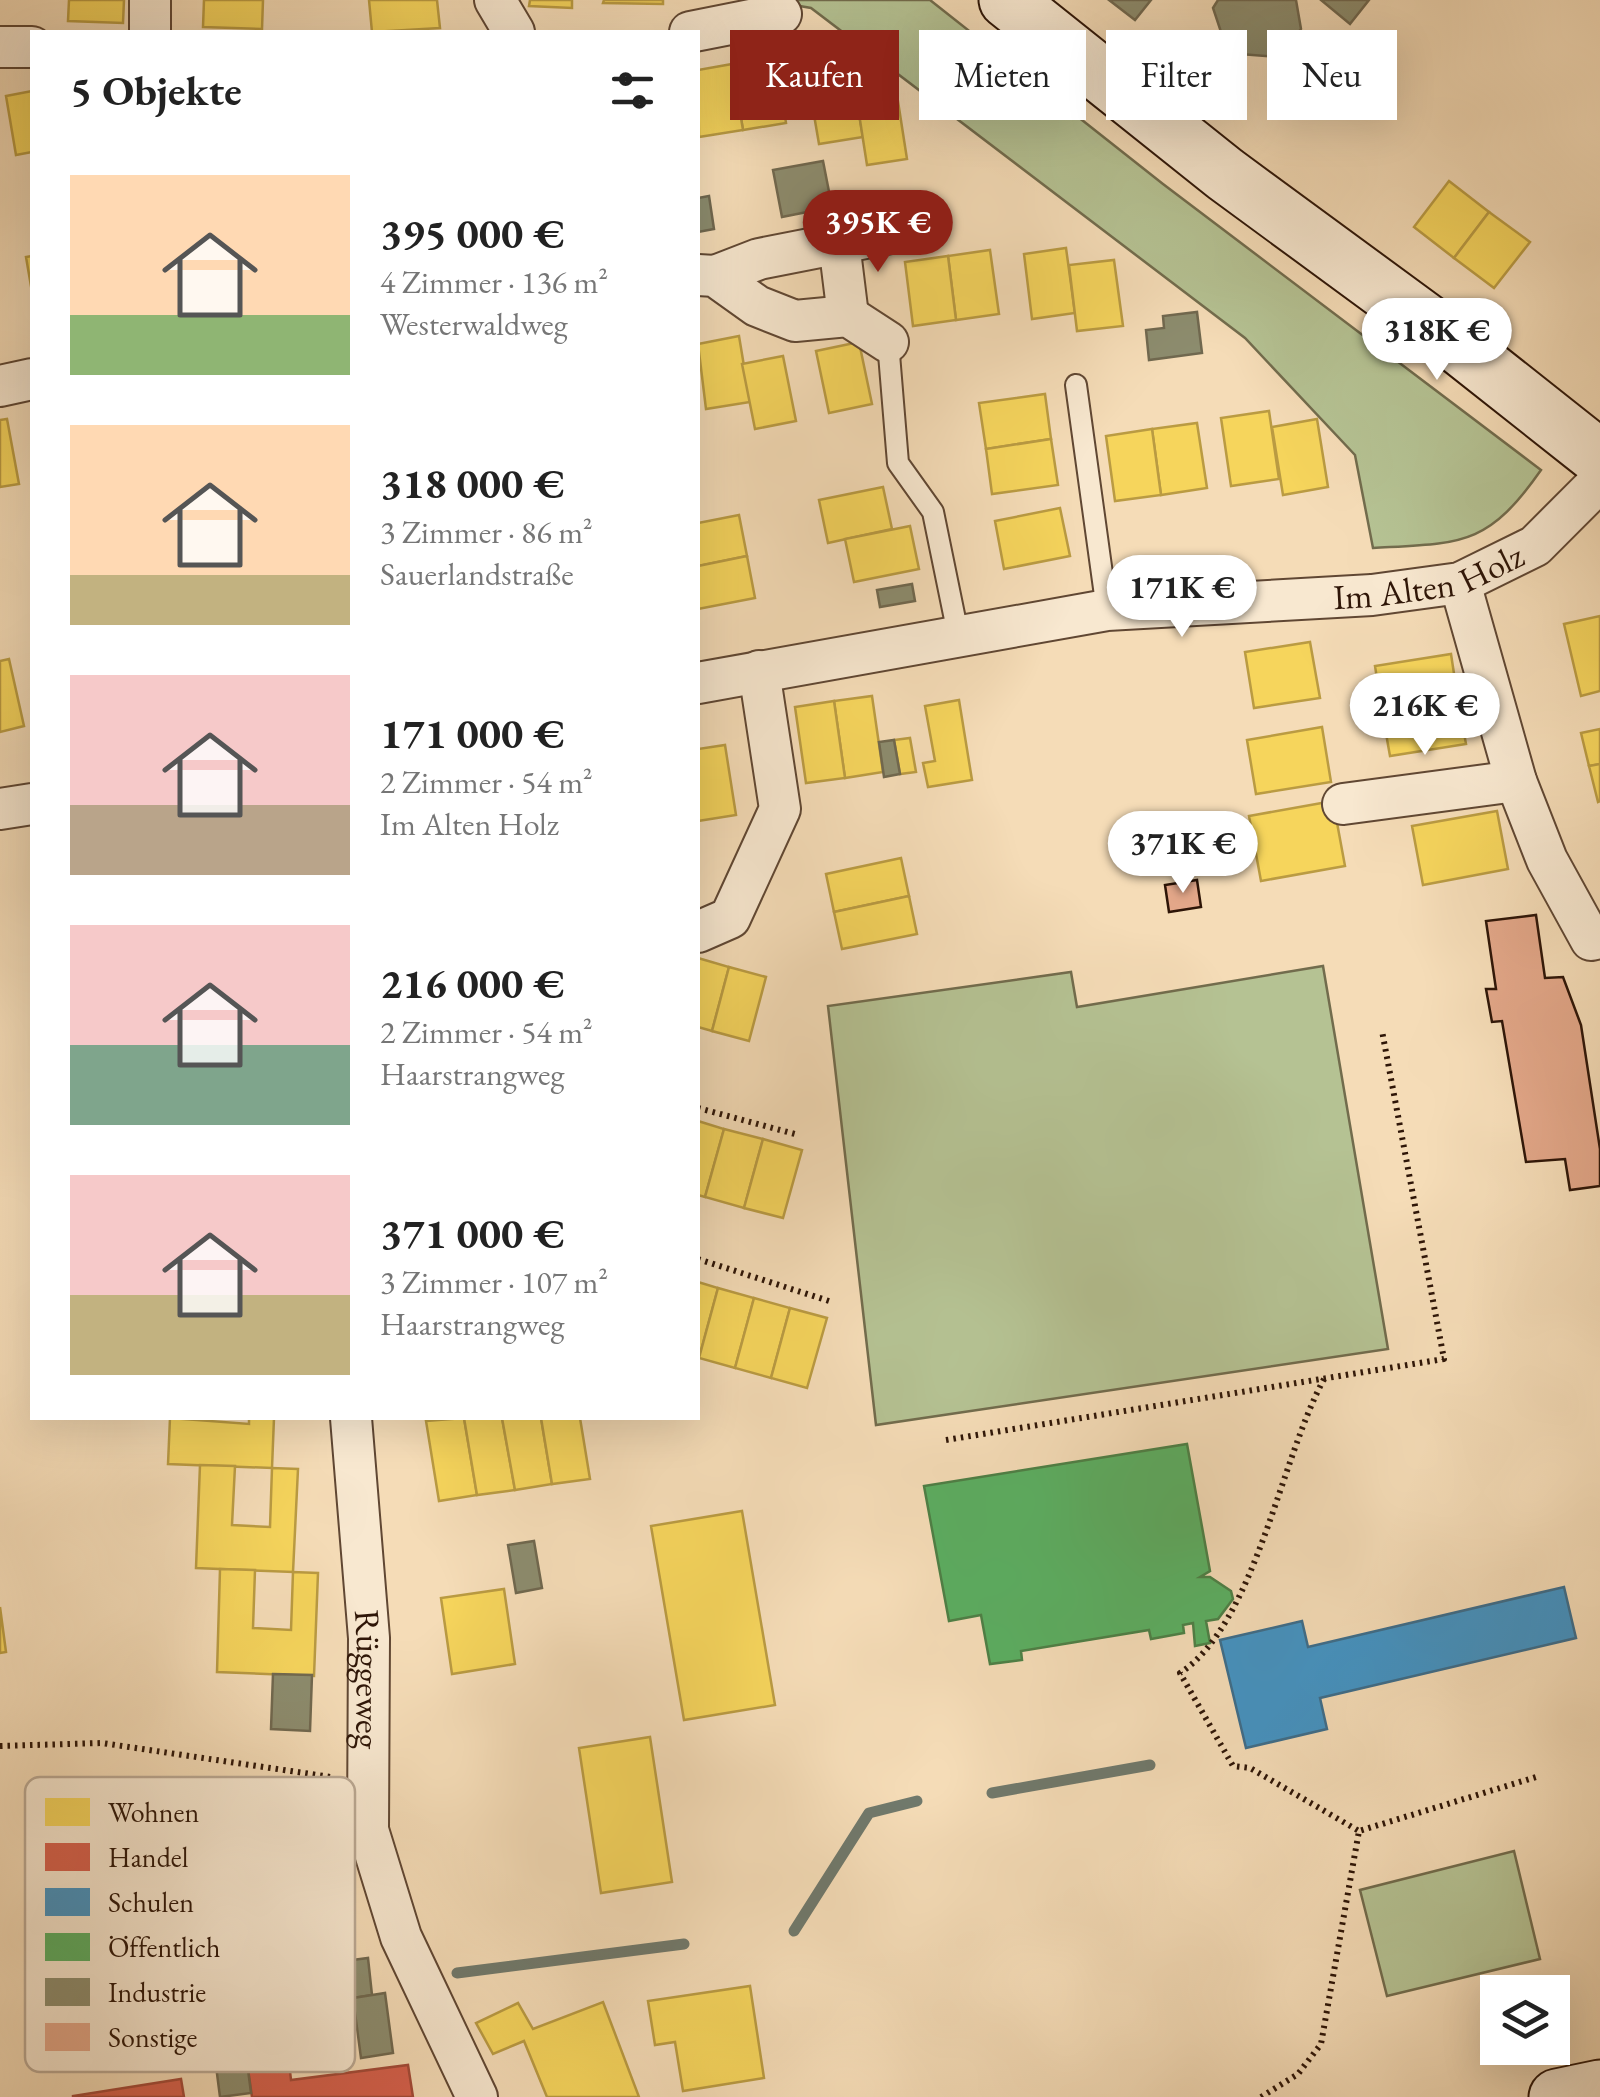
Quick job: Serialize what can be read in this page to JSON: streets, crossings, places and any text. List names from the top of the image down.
{
  "streets": {
    "street": ["Im Alten Holz", "Rüggeweg"]
  },
  "legend": [
    "Wohnen",
    "Handel",
    "Schulen",
    "Öffentlich",
    "Industrie",
    "Sonstige"
  ],
  "page": {
    "chip": [
      "Kaufen",
      "Mieten",
      "Filter",
      "Neu"
    ],
    "heading": "5 Objekte",
    "list": [
      {
        "name": "395 000 €",
        "note": "4 Zimmer · 136 m² · Westerwaldweg"
      },
      {
        "name": "318 000 €",
        "note": "3 Zimmer · 86 m² · Sauerlandstraße"
      },
      {
        "name": "171 000 €",
        "note": "2 Zimmer · 54 m² · Im Alten Holz"
      },
      {
        "name": "216 000 €",
        "note": "2 Zimmer · 54 m² · Haarstrangweg"
      },
      {
        "name": "371 000 €",
        "note": "3 Zimmer · 107 m² · Haarstrangweg"
      }
    ],
    "price": [
      "395K €",
      "318K €",
      "171K €",
      "216K €",
      "371K €"
    ]
  }
}
